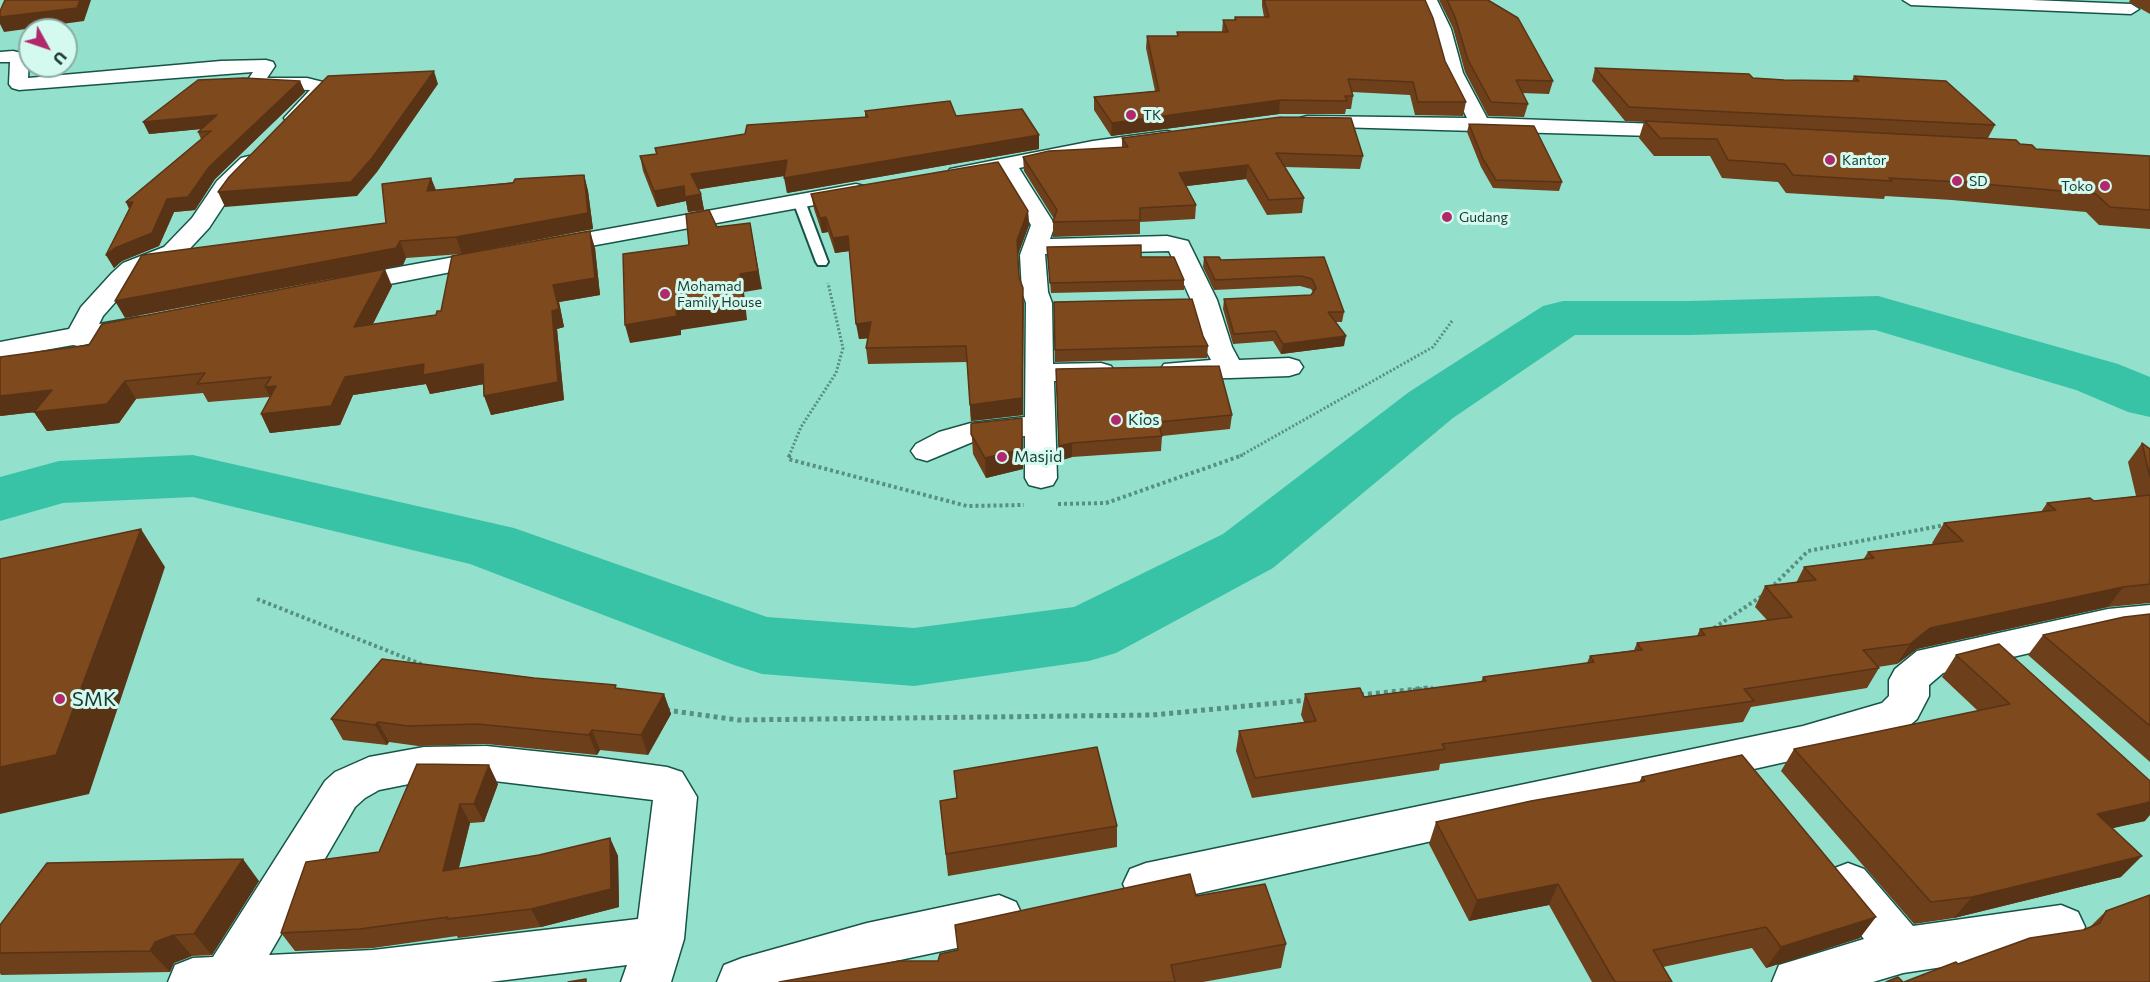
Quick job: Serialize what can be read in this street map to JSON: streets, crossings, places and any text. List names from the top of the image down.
{
  "places": [
    "TK",
    "Kantor",
    "SD",
    "Toko",
    "Gudang",
    "Mohamad Family House",
    "Kios",
    "Masjid",
    "SMK"
  ],
  "north": "bottom right"
}
